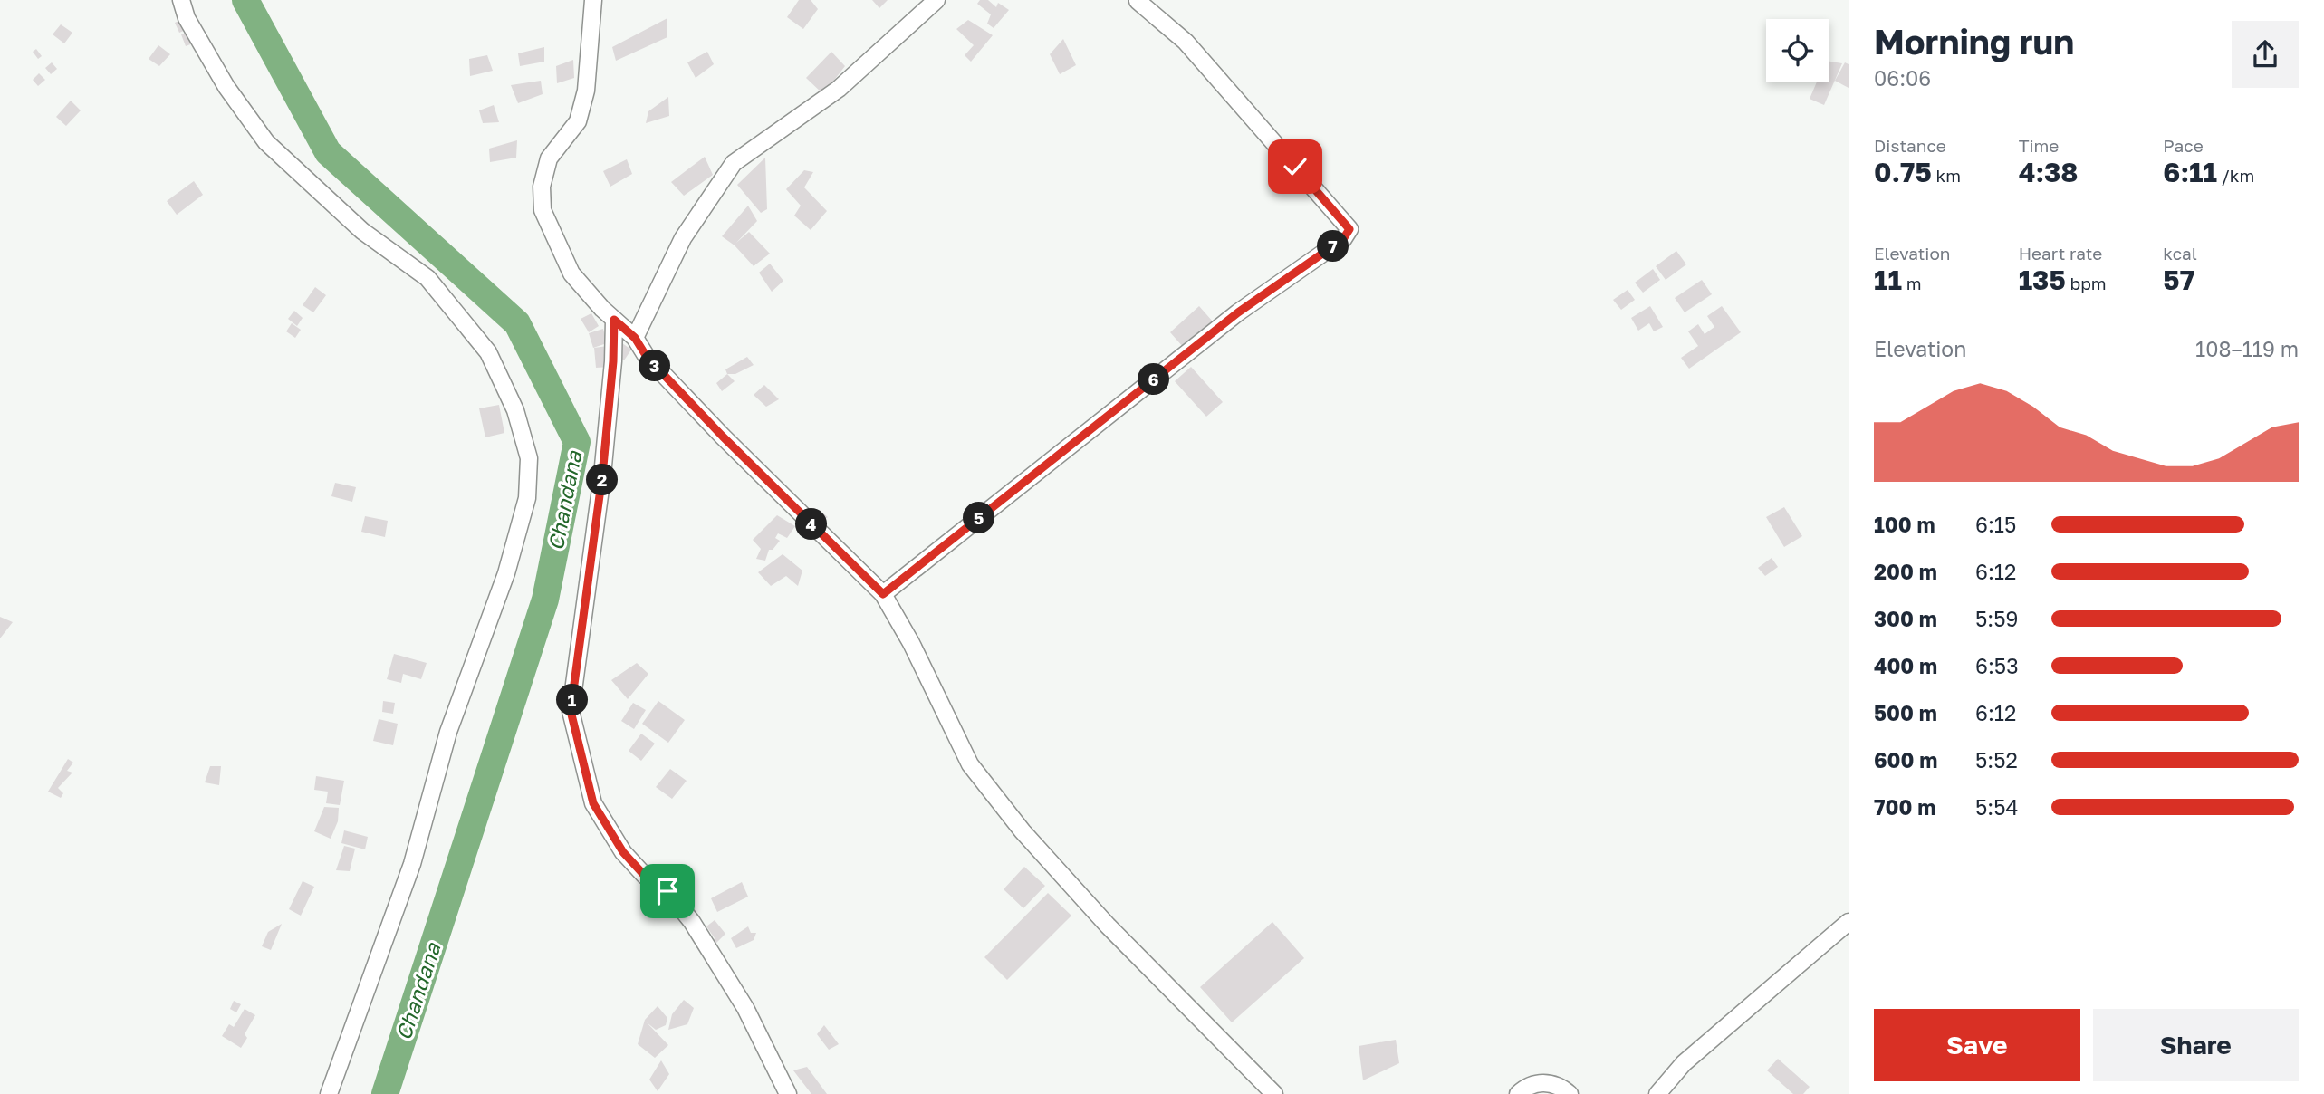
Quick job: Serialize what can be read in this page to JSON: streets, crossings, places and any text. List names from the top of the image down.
{
  "water": ["Chandana"],
  "page": {
    "heading": ["Morning run", "06:06"],
    "stats": [
      ["Distance", "0.75 km"],
      ["Time", "4:38"],
      ["Pace", "6:11 /km"],
      ["Elevation", "11 m"],
      ["Heart rate", "135 bpm"],
      ["kcal", "57"]
    ],
    "pins": [
      "7",
      "3",
      "6",
      "2",
      "5",
      "4",
      "1"
    ],
    "chart": ["Elevation", "108–119 m"],
    "list": [
      {
        "name": "100 m",
        "note": "6:15"
      },
      {
        "name": "200 m",
        "note": "6:12"
      },
      {
        "name": "300 m",
        "note": "5:59"
      },
      {
        "name": "400 m",
        "note": "6:53"
      },
      {
        "name": "500 m",
        "note": "6:12"
      },
      {
        "name": "600 m",
        "note": "5:52"
      },
      {
        "name": "700 m",
        "note": "5:54"
      }
    ],
    "buttons": ["Save", "Share"]
  }
}
